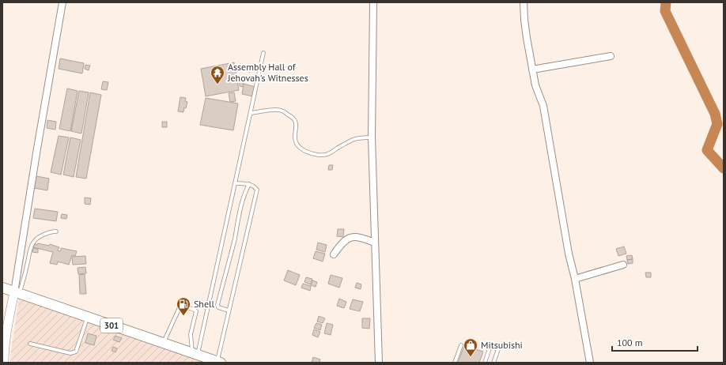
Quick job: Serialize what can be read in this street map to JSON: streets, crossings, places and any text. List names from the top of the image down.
{
  "streets": {
    "main road": ["301"]
  },
  "places": {
    "temple": ["Assembly Hall of Jehovah's Witnesses"],
    "fuel station": ["Shell"],
    "shop": ["Mitsubishi"]
  },
  "scale_bar": "100 m"
}
